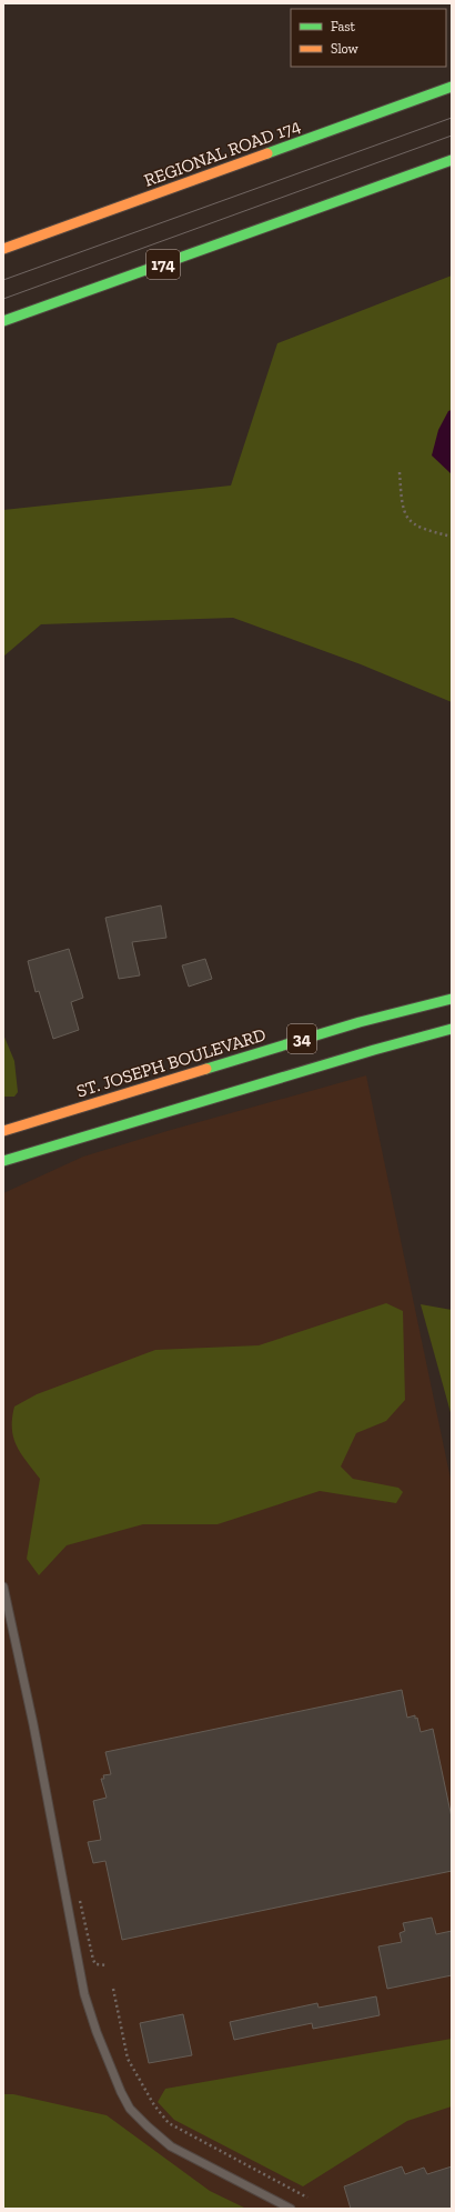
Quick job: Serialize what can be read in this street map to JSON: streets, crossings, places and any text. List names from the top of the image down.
{
  "streets": {
    "main road": [
      "REGIONAL ROAD 174",
      "174",
      "34",
      "ST. JOSEPH BOULEVARD"
    ]
  },
  "legend": ["Fast", "Slow"]
}
